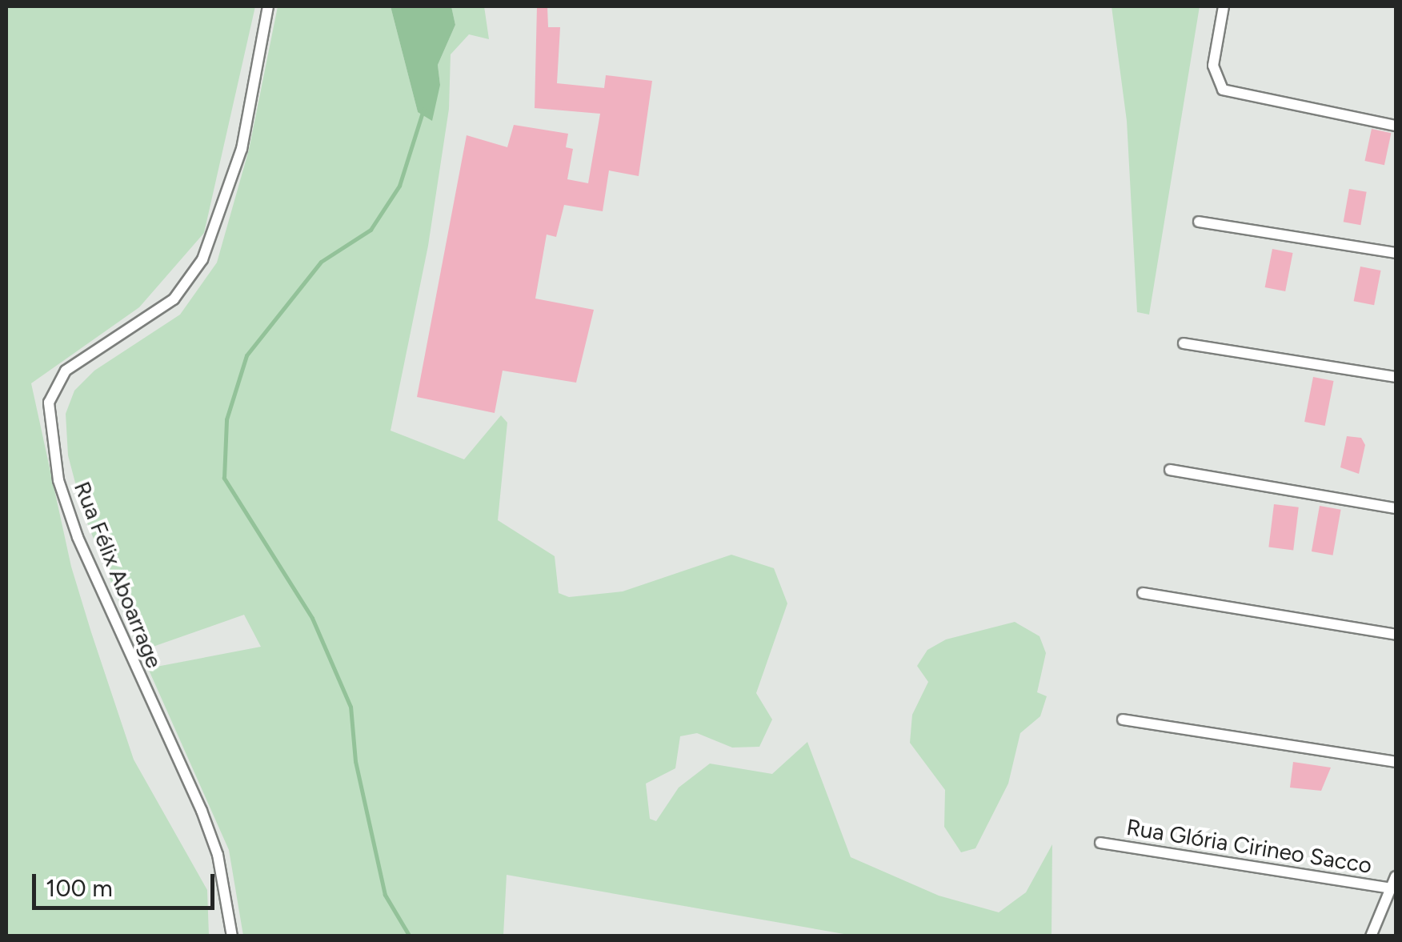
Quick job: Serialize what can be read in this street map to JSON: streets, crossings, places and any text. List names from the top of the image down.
{
  "streets": {
    "street": ["Rua Félix Aboarrage", "Rua Glória Cirineo Sacco"]
  },
  "scale_bar": "100 m"
}
